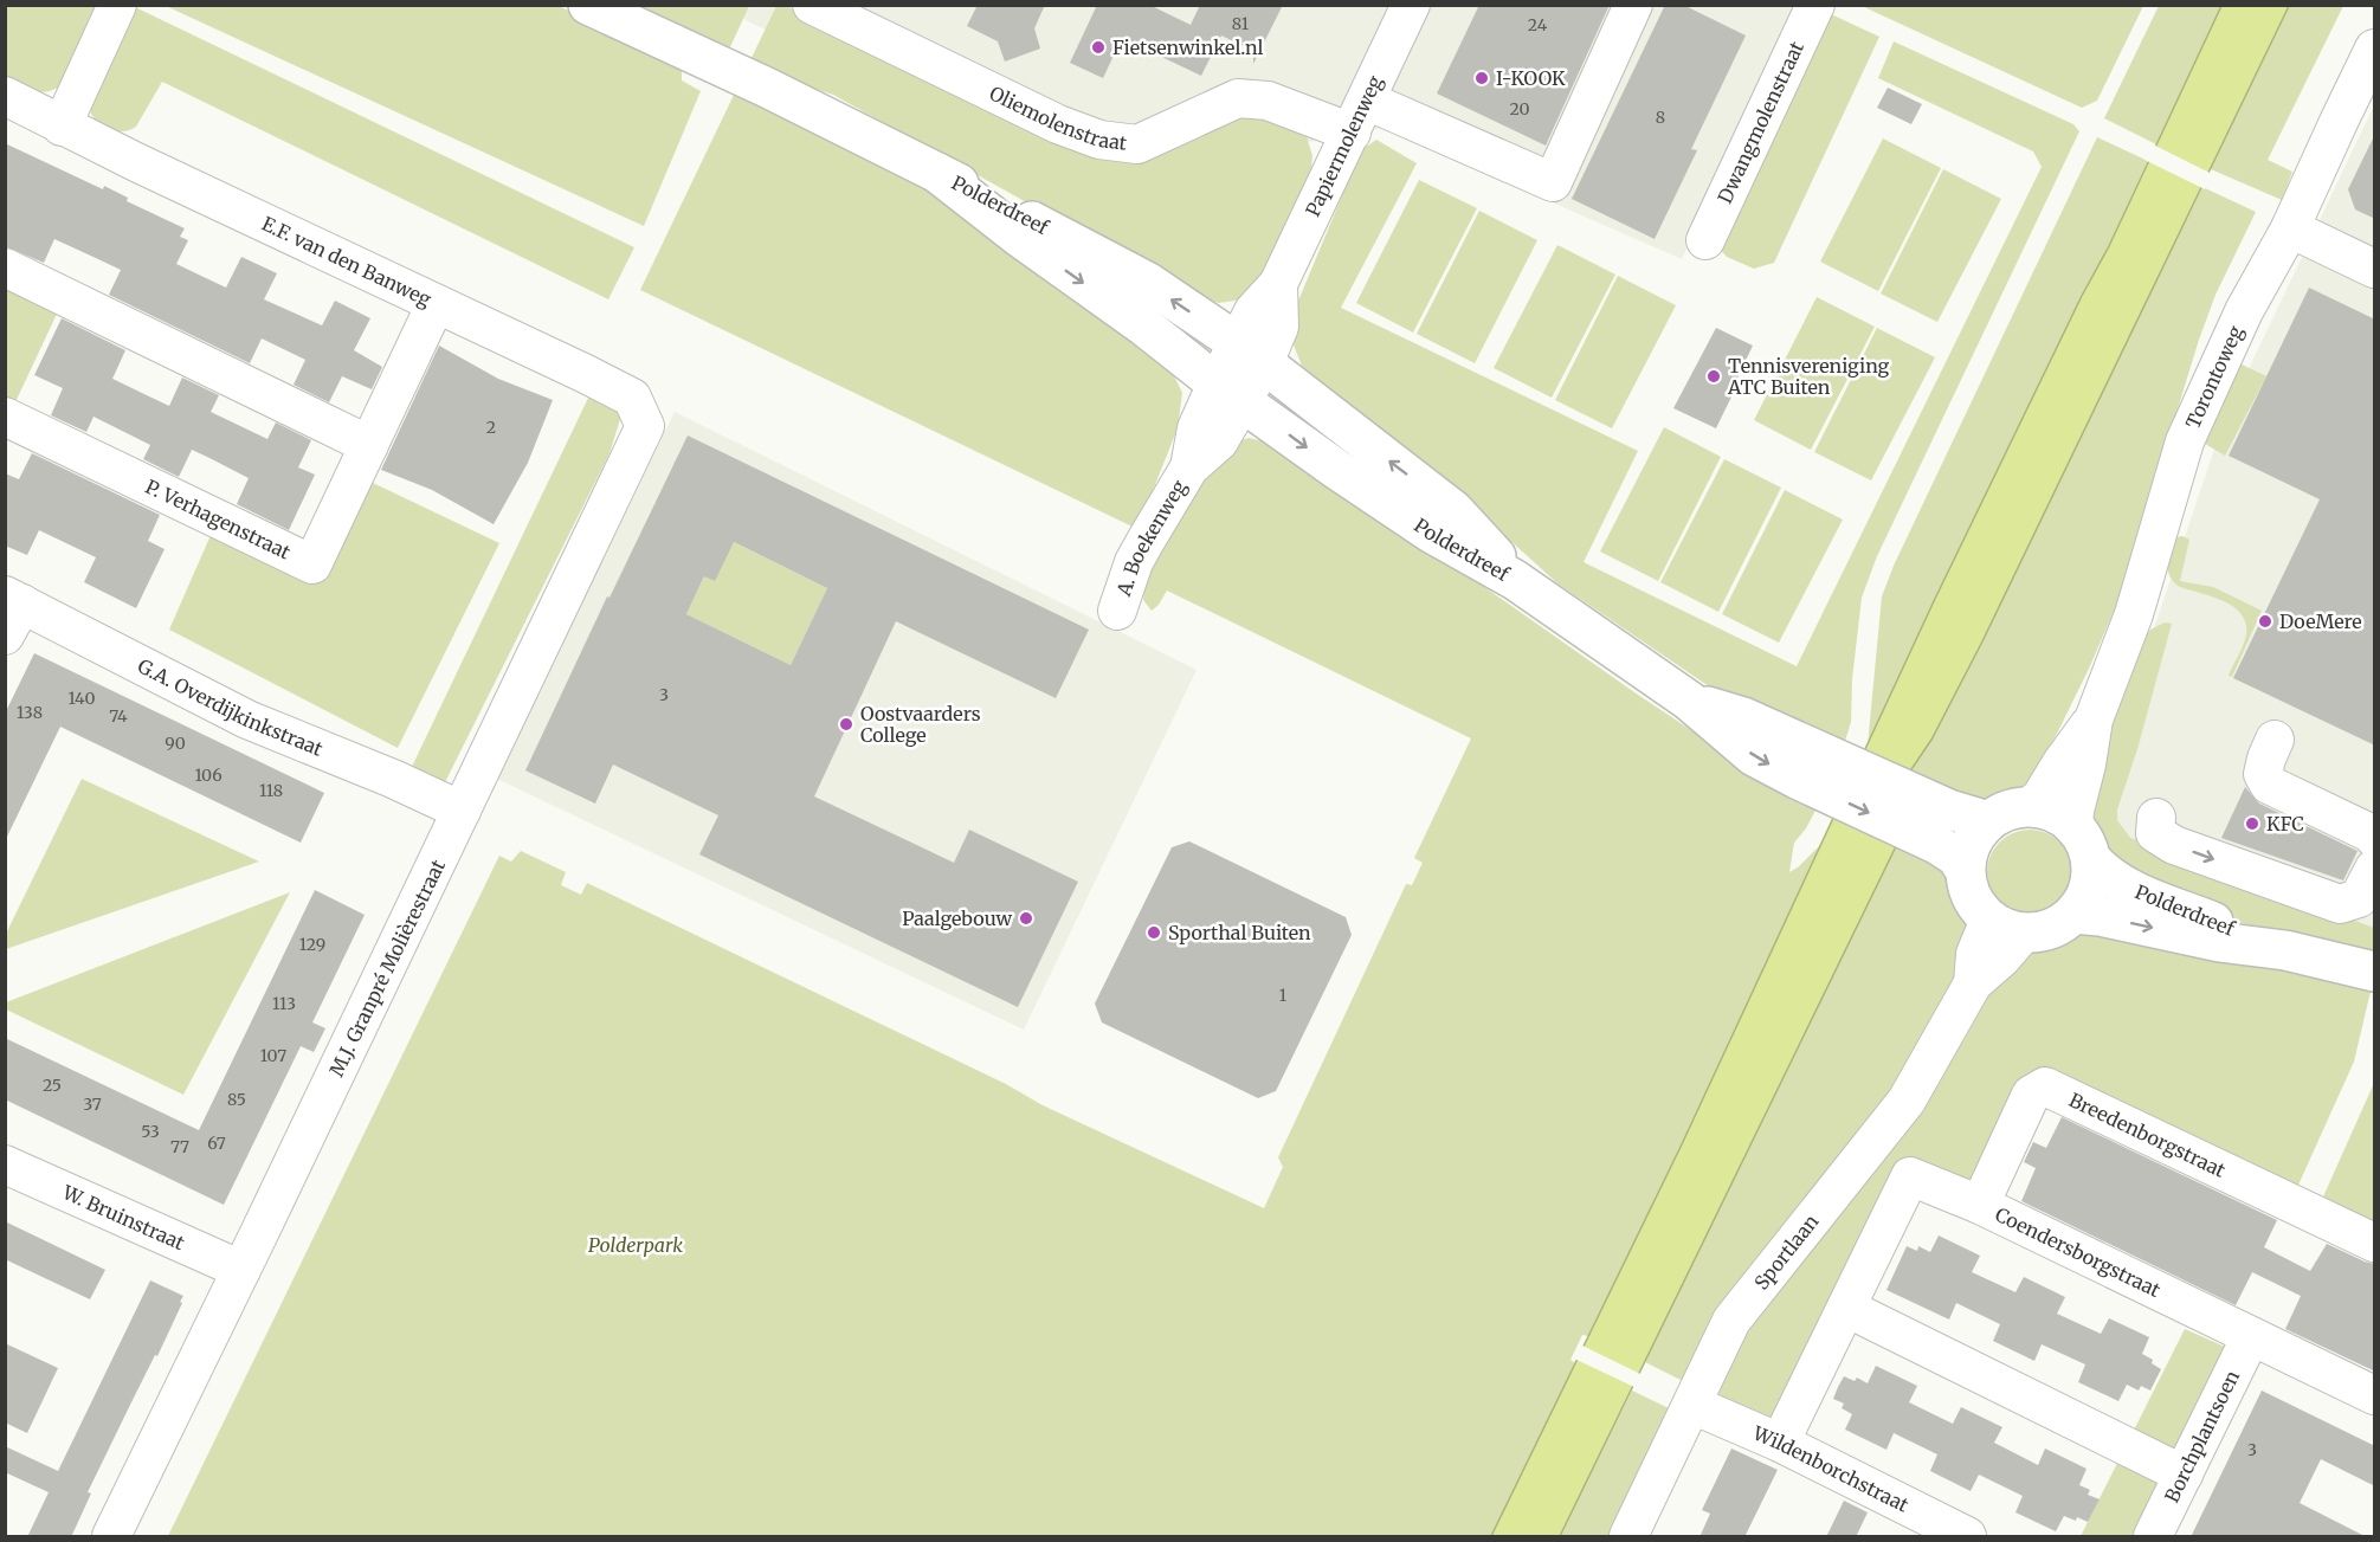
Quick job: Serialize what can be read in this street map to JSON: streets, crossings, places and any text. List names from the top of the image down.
{
  "streets": {
    "main road": ["Polderdreef"],
    "street": [
      "Oliemolenstraat",
      "Dwangmolenstraat",
      "Papiermolenweg",
      "E.F. van den Banweg",
      "Torontoweg",
      "P. Verhagenstraat",
      "A. Boekenweg",
      "G.A. Overdijkinkstraat",
      "M.J. Granpré Molièrestraat",
      "Breedenborgstraat",
      "W. Bruinstraat",
      "Sportlaan",
      "Coendersborgstraat",
      "Borchplantsoen",
      "Wildenborchstraat"
    ]
  },
  "crossings": [
    ["Oliemolenstraat", "Papiermolenweg"],
    ["Papiermolenweg", "Polderdreef"],
    ["Papiermolenweg", "A. Boekenweg"],
    ["Polderdreef", "Torontoweg"],
    ["Polderdreef", "A. Boekenweg"],
    ["Polderdreef", "Sportlaan"],
    ["E.F. van den Banweg", "P. Verhagenstraat"],
    ["E.F. van den Banweg", "M.J. Granpré Molièrestraat"],
    ["Torontoweg", "Sportlaan"],
    ["G.A. Overdijkinkstraat", "M.J. Granpré Molièrestraat"],
    ["M.J. Granpré Molièrestraat", "W. Bruinstraat"],
    ["Breedenborgstraat", "Coendersborgstraat"],
    ["Sportlaan", "Wildenborchstraat"],
    ["Coendersborgstraat", "Borchplantsoen"],
    ["Coendersborgstraat", "Wildenborchstraat"]
  ],
  "parks": ["Polderpark"],
  "places": [
    "Fietsenwinkel.nl",
    "I-KOOK",
    "Tennisvereniging ATC Buiten",
    "DoeMere",
    "Oostvaarders College",
    "KFC",
    "Paalgebouw",
    "Sporthal Buiten"
  ],
  "house_numbers": [
    "81",
    "24",
    "20",
    "8",
    "2",
    "3",
    "140",
    "138",
    "74",
    "90",
    "106",
    "118",
    "129",
    "1",
    "113",
    "107",
    "25",
    "85",
    "37",
    "53",
    "67",
    "77",
    "3"
  ]
}
